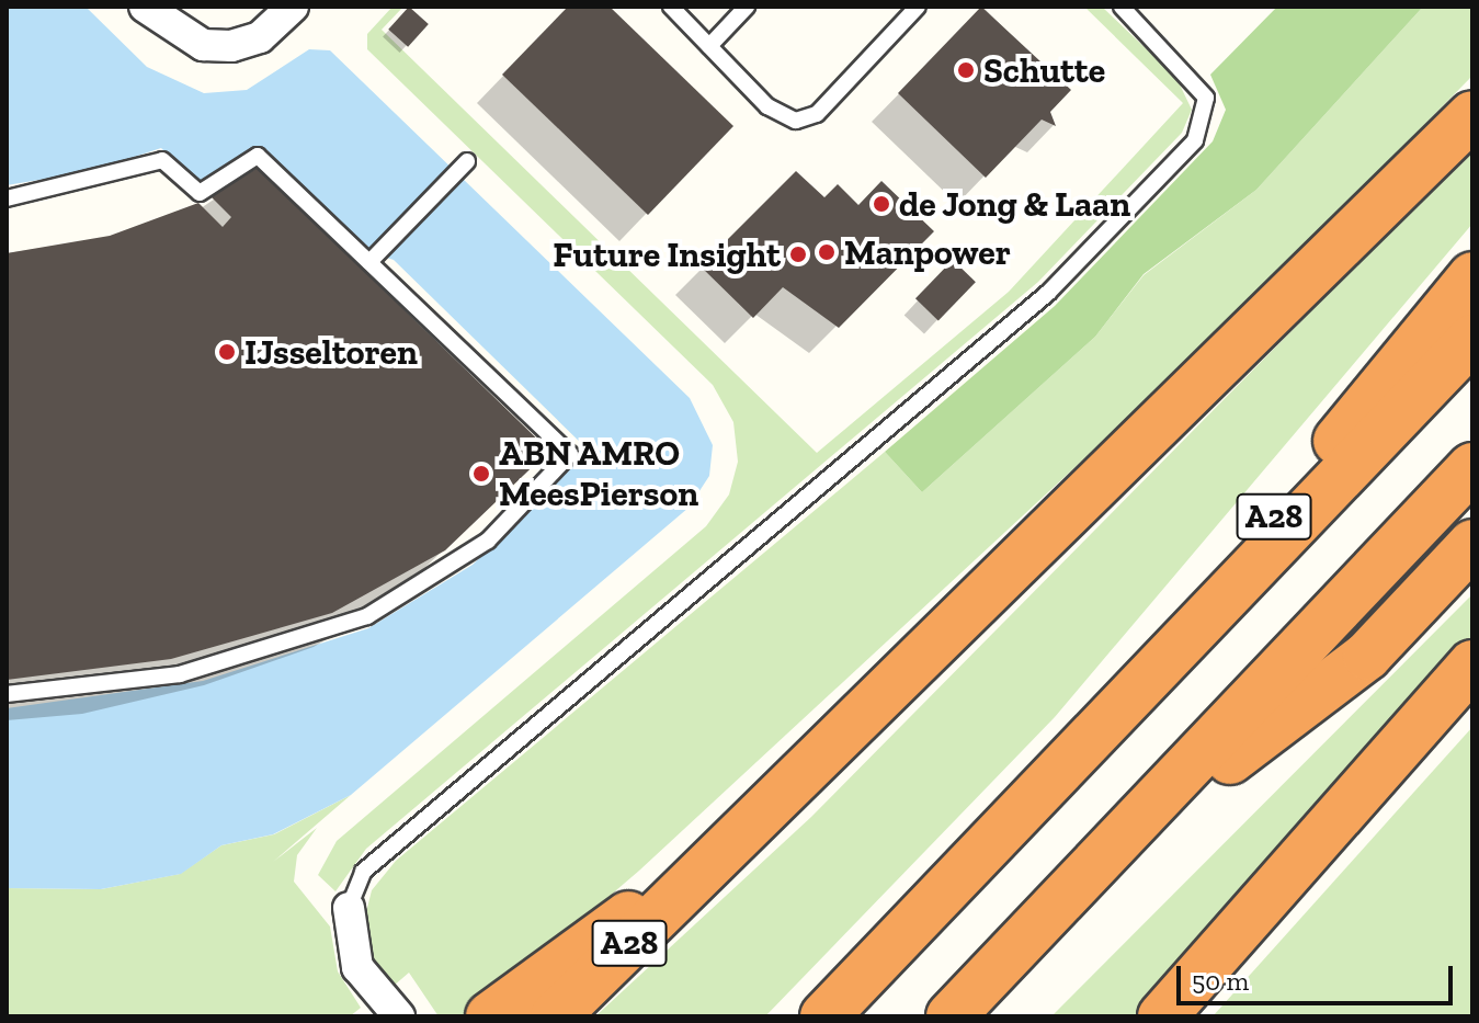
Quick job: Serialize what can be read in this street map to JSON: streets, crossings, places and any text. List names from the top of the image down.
{
  "streets": {
    "highway": ["A28"]
  },
  "places": [
    "Schutte",
    "de Jong & Laan",
    "Manpower",
    "Future Insight",
    "IJsseltoren",
    "ABN AMRO MeesPierson"
  ],
  "scale_bar": "50 m"
}
